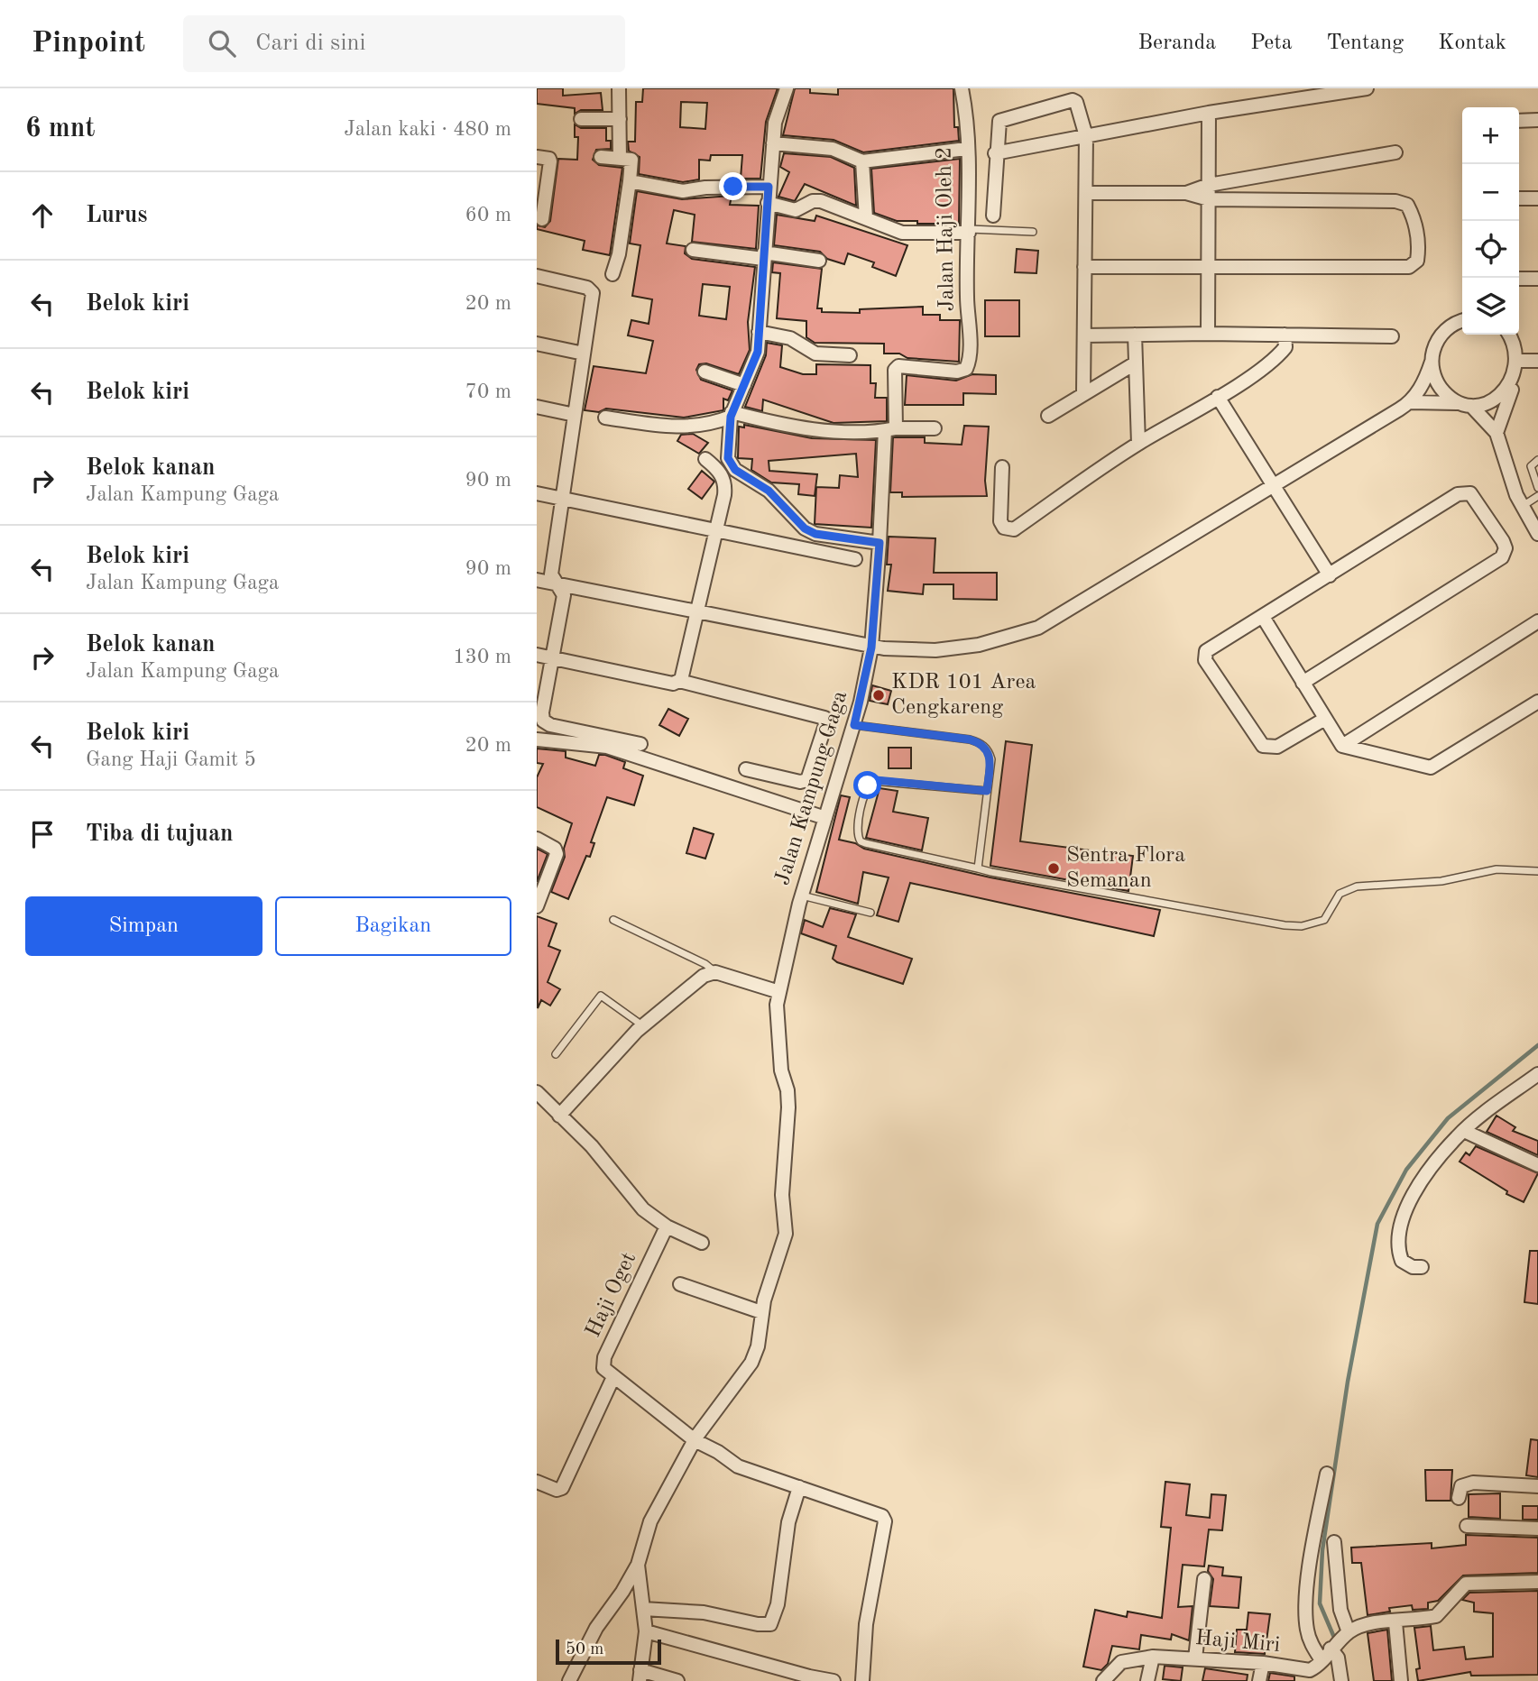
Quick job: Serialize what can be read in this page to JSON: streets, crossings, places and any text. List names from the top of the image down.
{
  "streets": {
    "street": [
      "Jalan Haji Oleh 2",
      "Jalan Kampung Gaga",
      "Haji Oget",
      "Haji Miri"
    ]
  },
  "crossings": [
    ["Jalan Haji Oleh 2", "Jalan Kampung Gaga"]
  ],
  "places": ["KDR 101 Area Cengkareng", "Sentra Flora Semanan"],
  "scale_bar": "50 m",
  "page": {
    "header": "Pinpoint",
    "search": "Cari di sini",
    "nav": [
      "Beranda",
      "Peta",
      "Tentang",
      "Kontak"
    ],
    "heading": ["6 mnt", "Jalan kaki · 480 m"],
    "map_buttons": ["+", "−"],
    "list": [
      ["Lurus", "60 m"],
      ["Belok kiri", "20 m"],
      ["Belok kiri", "70 m"],
      ["Belok kanan", "Jalan Kampung Gaga", "90 m"],
      ["Belok kiri", "Jalan Kampung Gaga", "90 m"],
      ["Belok kanan", "Jalan Kampung Gaga", "130 m"],
      ["Belok kiri", "Gang Haji Gamit 5", "20 m"],
      "Tiba di tujuan"
    ],
    "buttons": ["Simpan", "Bagikan"],
    "scale": "50 m"
  }
}
